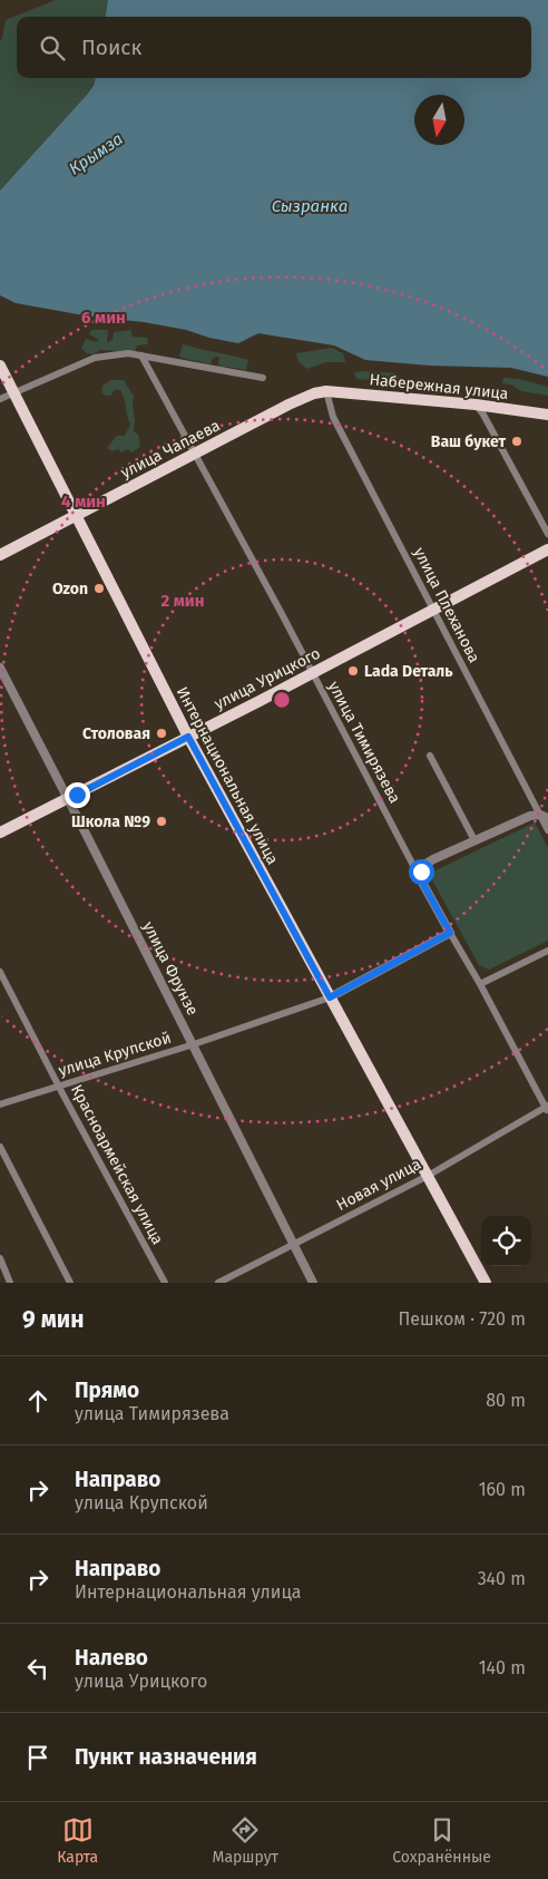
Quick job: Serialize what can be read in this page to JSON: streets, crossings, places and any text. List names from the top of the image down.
{
  "streets": {
    "main road": [
      "Набережная улица",
      "улица Чапаева",
      "улица Урицкого",
      "Интернациональная улица"
    ],
    "street": [
      "улица Плеханова",
      "улица Тимирязева",
      "улица Фрунзе",
      "улица Крупской",
      "Красноармейская улица",
      "Новая улица"
    ]
  },
  "crossings": [
    ["Набережная улица", "улица Чапаева"],
    ["Набережная улица", "улица Плеханова"],
    ["улица Чапаева", "улица Плеханова"],
    ["улица Чапаева", "улица Тимирязева"],
    ["улица Чапаева", "Интернациональная улица"],
    ["улица Плеханова", "улица Урицкого"],
    ["улица Урицкого", "улица Тимирязева"],
    ["улица Урицкого", "Интернациональная улица"],
    ["улица Урицкого", "улица Фрунзе"],
    ["улица Тимирязева", "улица Крупской"],
    ["улица Тимирязева", "Новая улица"],
    ["Интернациональная улица", "улица Крупской"],
    ["Интернациональная улица", "Новая улица"],
    ["улица Фрунзе", "улица Крупской"],
    ["улица Фрунзе", "Новая улица"],
    ["улица Крупской", "Красноармейская улица"]
  ],
  "water": ["Крымза", "Сызранка"],
  "places": [
    "Ваш букет",
    "Ozon",
    "Lada Dеталь",
    "Столовая",
    "Школа №9"
  ],
  "north": "bottom",
  "page": {
    "search": "Поиск",
    "heading": ["9 мин", "Пешком · 720 m"],
    "list": [
      ["Прямо", "улица Тимирязева", "80 m"],
      ["Направо", "улица Крупской", "160 m"],
      ["Направо", "Интернациональная улица", "340 m"],
      ["Налево", "улица Урицкого", "140 m"],
      "Пункт назначения"
    ],
    "nav": ["Карта", "Маршрут", "Сохранённые"]
  },
  "rings": ["6 мин", "4 мин", "2 мин"]
}
